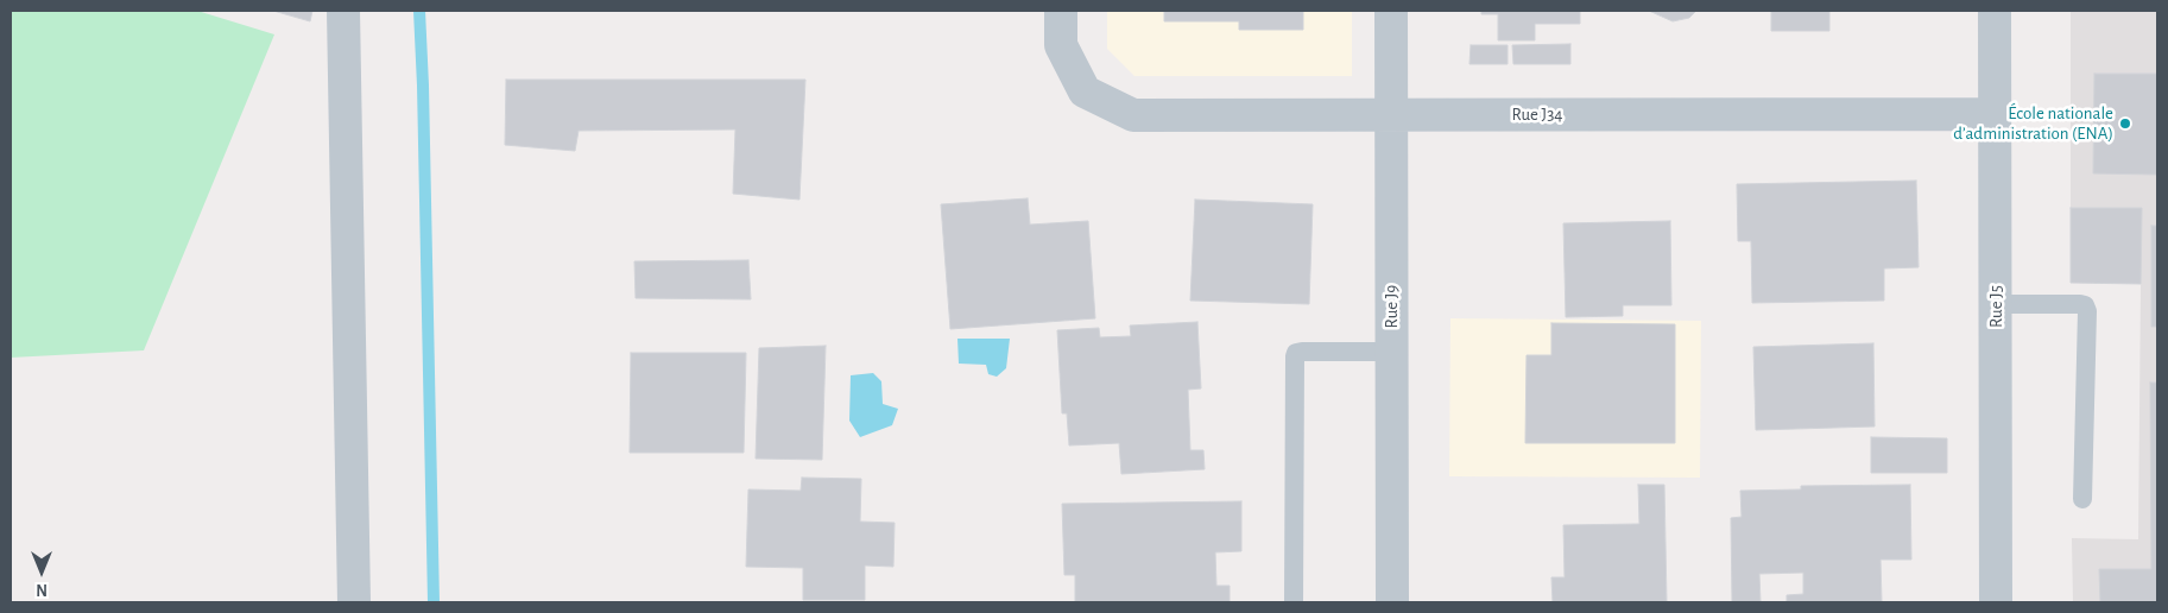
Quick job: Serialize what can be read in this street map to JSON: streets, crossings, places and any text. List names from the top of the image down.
{
  "streets": {
    "street": ["Rue J34", "Rue J9", "Rue J5"]
  },
  "crossings": [
    ["Rue J34", "Rue J9"],
    ["Rue J34", "Rue J5"]
  ],
  "places": ["École nationale d’administration (ENA)"],
  "north": "bottom"
}
